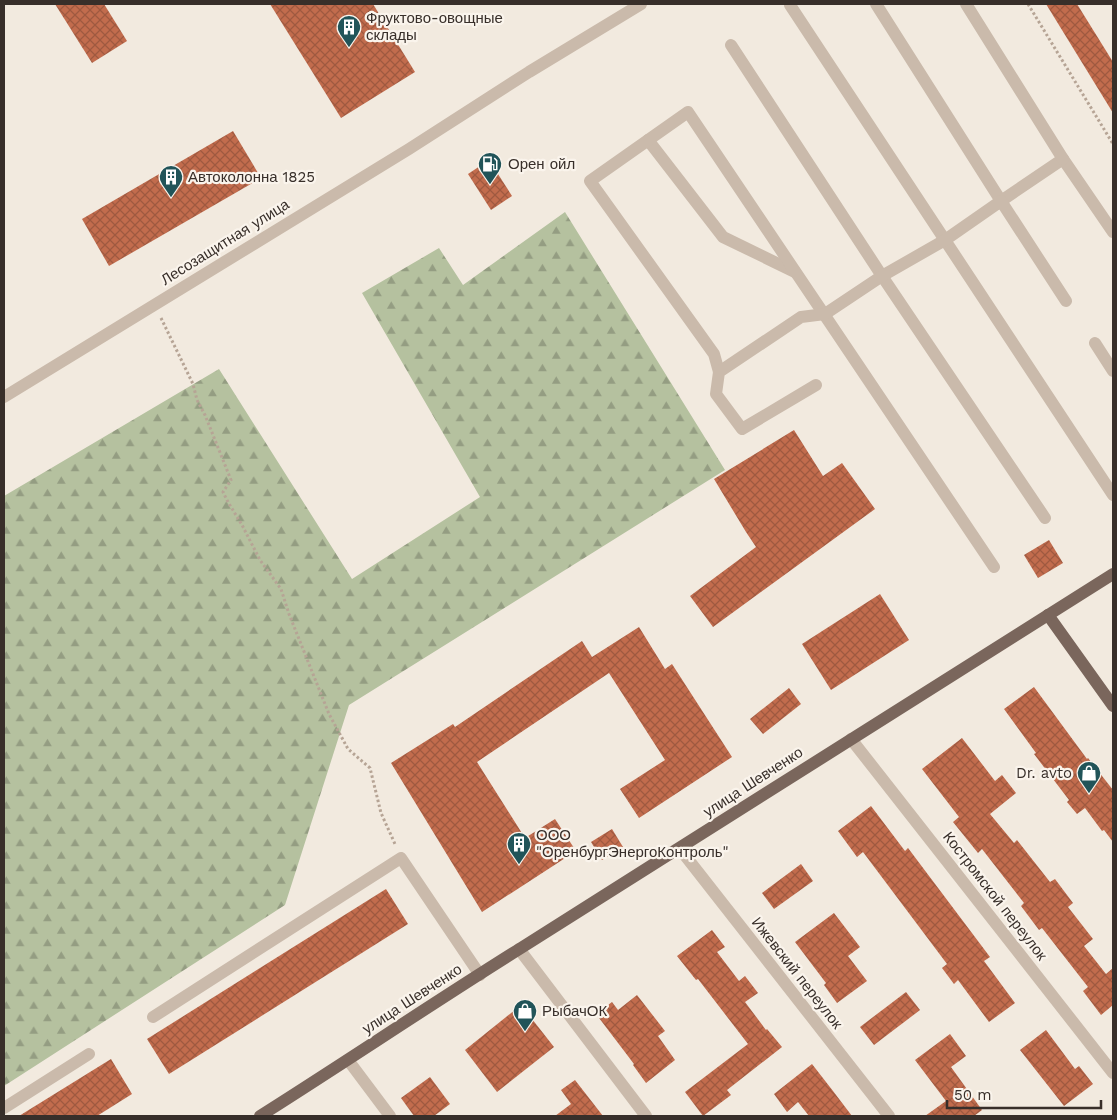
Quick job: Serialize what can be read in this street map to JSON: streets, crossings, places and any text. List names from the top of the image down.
{
  "streets": {
    "main road": ["улица Шевченко"],
    "street": ["Лесозащитная улица", "Костромской переулок", "Ижевский переулок"]
  },
  "crossings": [
    ["улица Шевченко", "Костромской переулок"],
    ["улица Шевченко", "Ижевский переулок"]
  ],
  "places": {
    "building": ["Фруктово-овощные склады", "Автоколонна 1825", "ООО \"ОренбургЭнергоКонтроль\""],
    "fuel station": ["Орен ойл"],
    "shop": ["Dr. avto", "РыбачОК"]
  },
  "scale_bar": "50 m"
}
